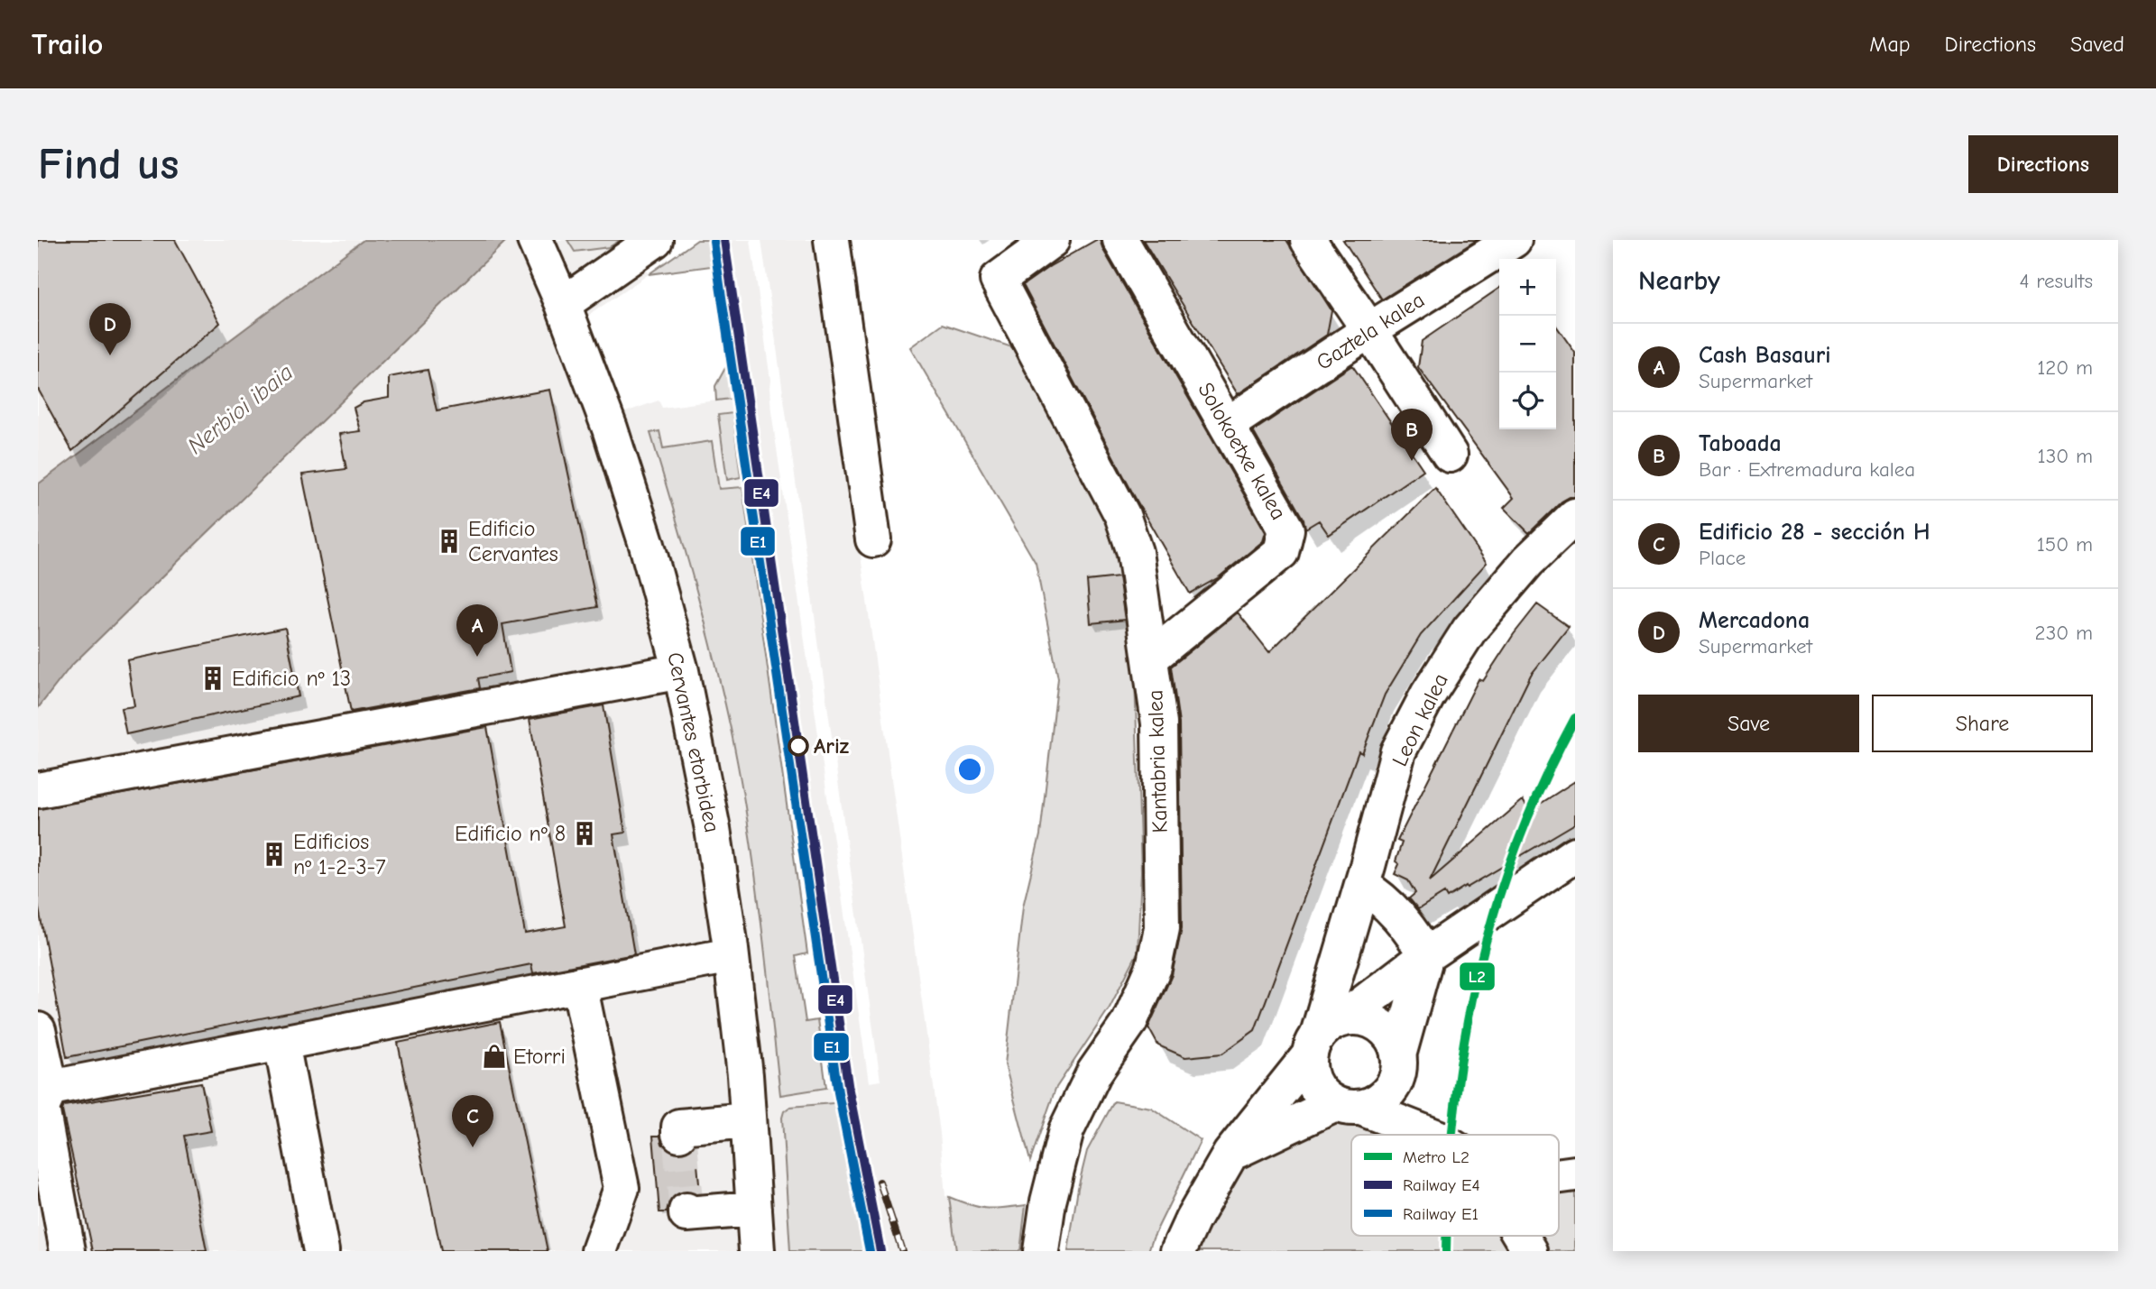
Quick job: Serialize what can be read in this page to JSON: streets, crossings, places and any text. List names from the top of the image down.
{
  "streets": {
    "street": [
      "Gaztela kalea",
      "Solokoetxe kalea",
      "Leon kalea",
      "Cervantes etorbidea",
      "Kantabria kalea"
    ]
  },
  "crossings": [
    ["Gaztela kalea", "Solokoetxe kalea"],
    ["Solokoetxe kalea", "Kantabria kalea"]
  ],
  "water": ["Nerbioi ibaia"],
  "places": {
    "building": [
      "Edificio Cervantes",
      "Edificio nº 13",
      "Edificio nº 8",
      "Edificios nº 1-2-3-7"
    ],
    "other": ["Ariz"],
    "shop": ["Etorri"]
  },
  "lines": ["rail line E4", "rail line E1", "metro line L2"],
  "legend": ["Metro L2", "Railway E4", "Railway E1"],
  "page": {
    "header": "Trailo",
    "nav": ["Map", "Directions", "Saved"],
    "buttons": [
      "Directions",
      ["Save", "Share"]
    ],
    "title": "Find us",
    "heading": ["Nearby", "4 results"],
    "map_buttons": ["+", "−"],
    "pins": [
      "D",
      "B",
      "A",
      "C"
    ],
    "list": [
      {
        "mark": "A",
        "name": "Cash Basauri",
        "note": "Supermarket",
        "value": "120 m"
      },
      {
        "mark": "B",
        "name": "Taboada",
        "note": "Bar · Extremadura kalea",
        "value": "130 m"
      },
      {
        "mark": "C",
        "name": "Edificio 28 - sección H",
        "note": "Place",
        "value": "150 m"
      },
      {
        "mark": "D",
        "name": "Mercadona",
        "note": "Supermarket",
        "value": "230 m"
      }
    ]
  }
}
